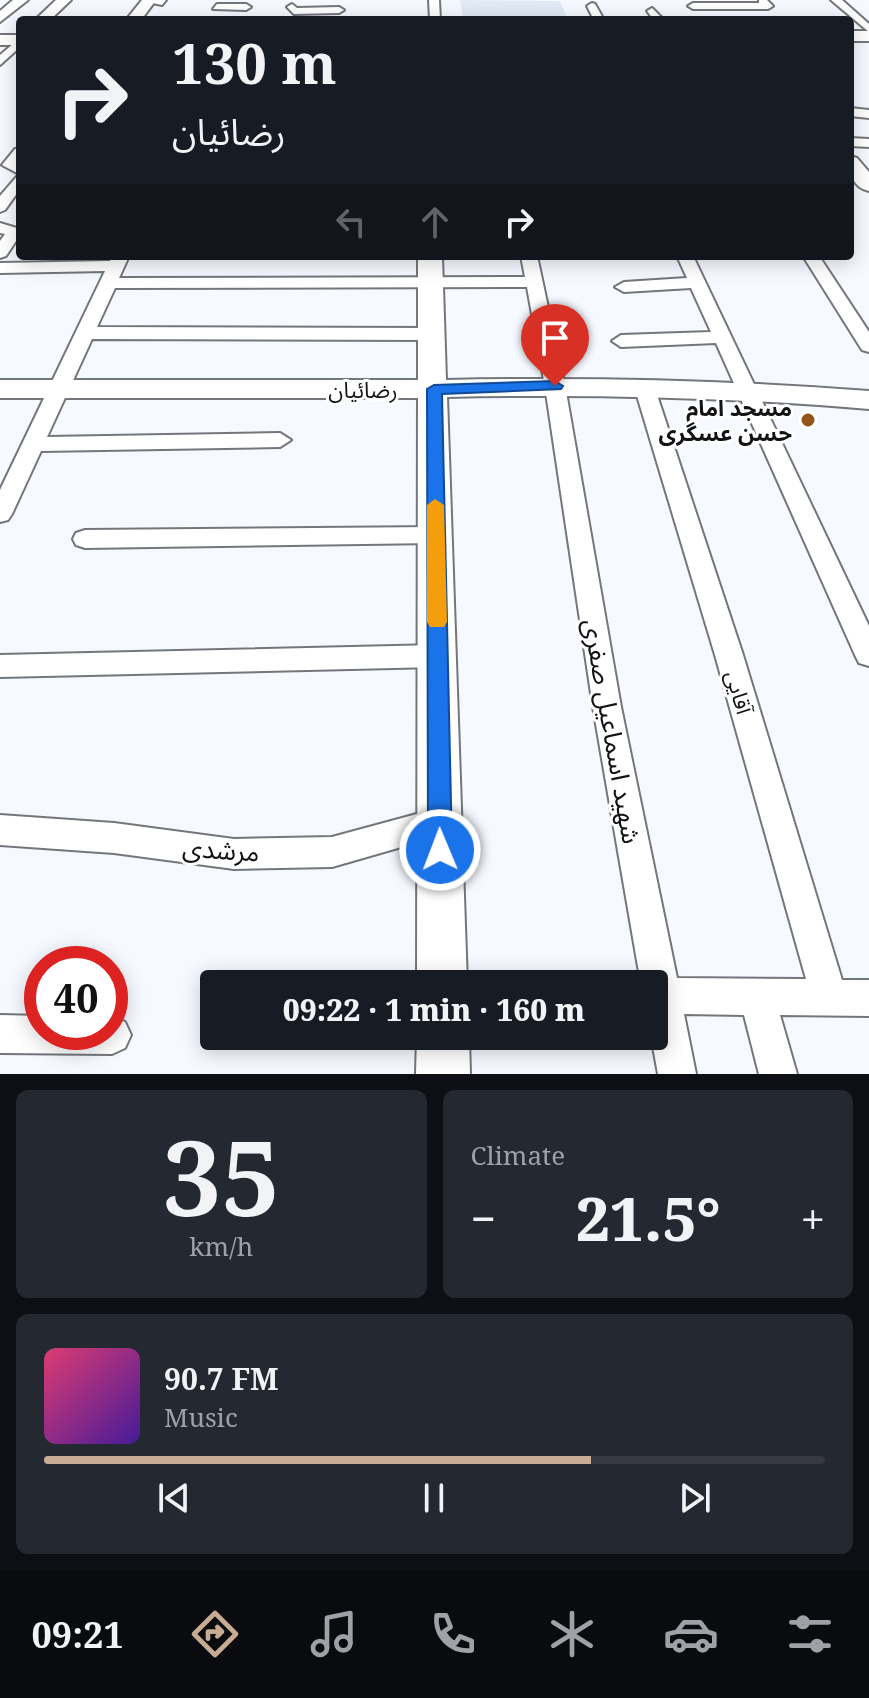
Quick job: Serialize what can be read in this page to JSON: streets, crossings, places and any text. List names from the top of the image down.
{
  "streets": {
    "street": [
      "رضائیان",
      "آقایی",
      "شهید اسماعیل صفری",
      "مرشدی"
    ]
  },
  "crossings": [
    ["رضائیان", "آقایی"],
    ["رضائیان", "شهید اسماعیل صفری"]
  ],
  "places": ["مسجد امام حسن عسگری"],
  "page": {
    "turn": ["130 m", "رضائیان"],
    "limit": "40",
    "trip": "09:22 · 1 min · 160 m",
    "tile": [
      ["35", "km/h"],
      "Climate"
    ],
    "heat": ["−", "21.5°", "+"],
    "song": ["90.7 FM", "Music"],
    "tabs": "09:21"
  }
}
